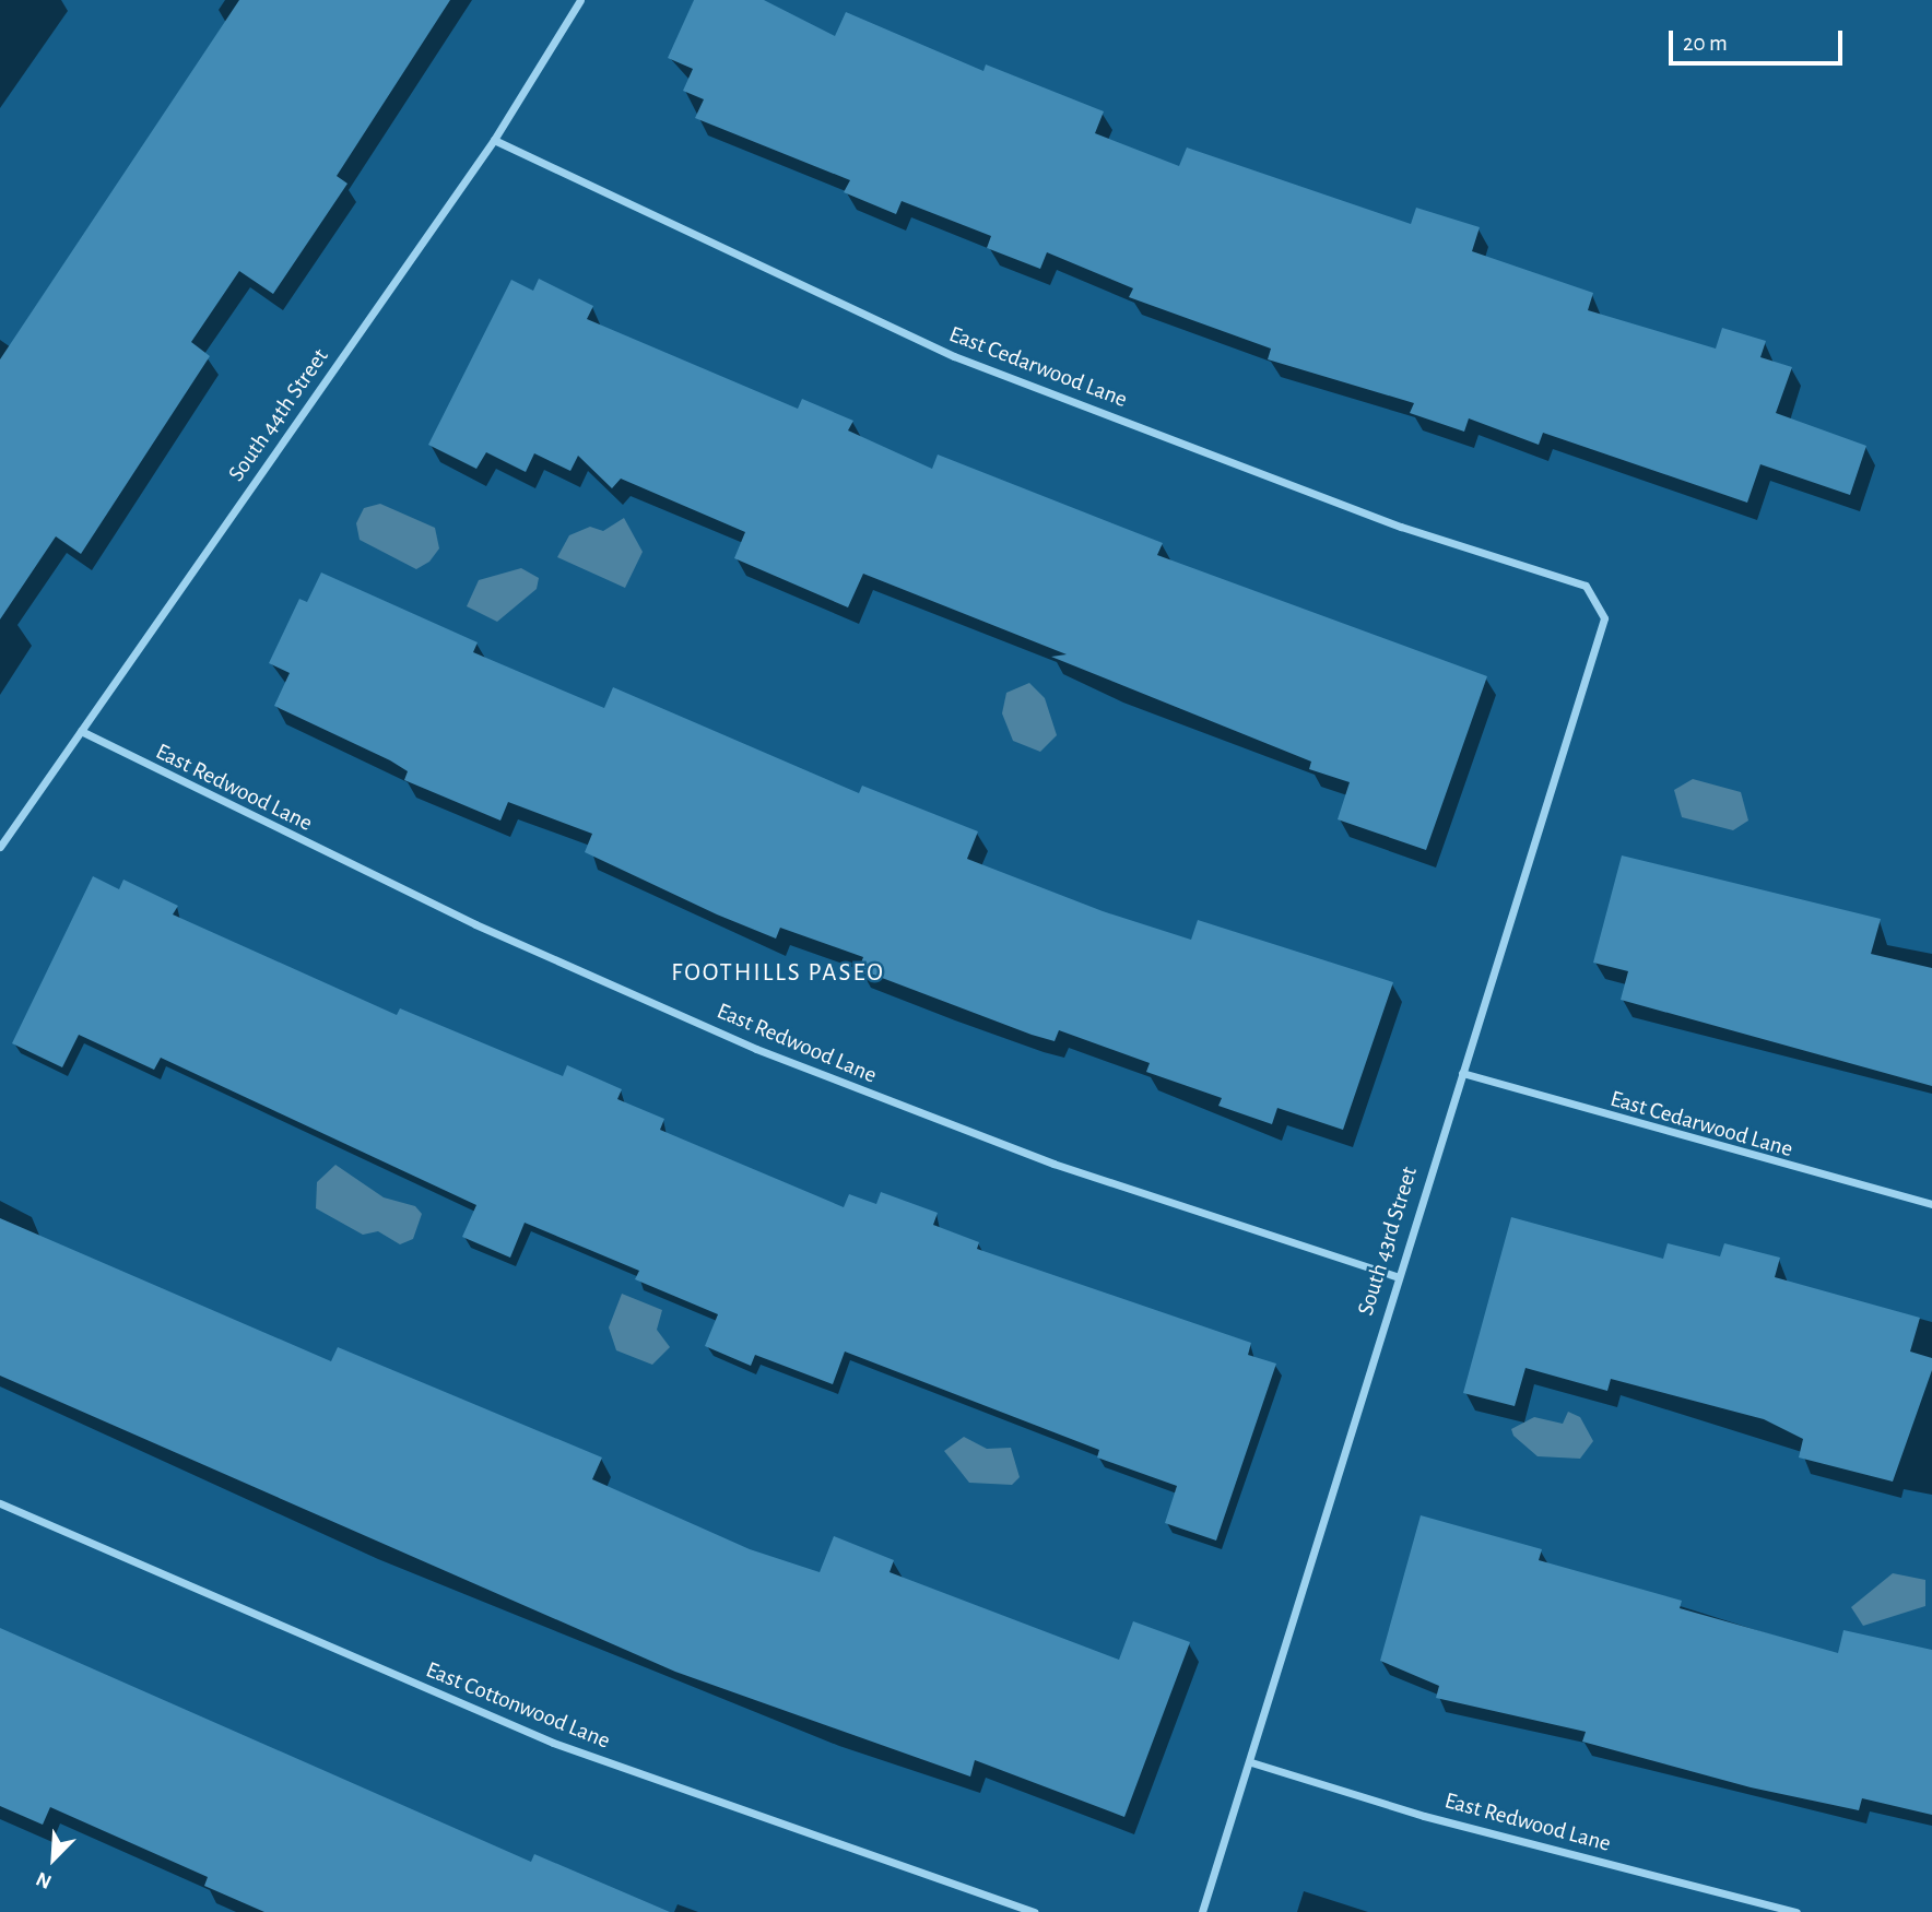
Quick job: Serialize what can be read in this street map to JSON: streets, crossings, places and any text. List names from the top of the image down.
{
  "streets": {
    "street": [
      "East Cedarwood Lane",
      "South 44th Street",
      "East Redwood Lane",
      "South 43rd Street",
      "East Cottonwood Lane"
    ]
  },
  "crossings": [
    ["East Cedarwood Lane", "South 44th Street"],
    ["East Cedarwood Lane", "South 43rd Street"],
    ["South 44th Street", "East Redwood Lane"],
    ["East Redwood Lane", "South 43rd Street"]
  ],
  "districts": ["FOOTHILLS PASEO"],
  "scale_bar": "20 m",
  "north": "bottom left"
}
